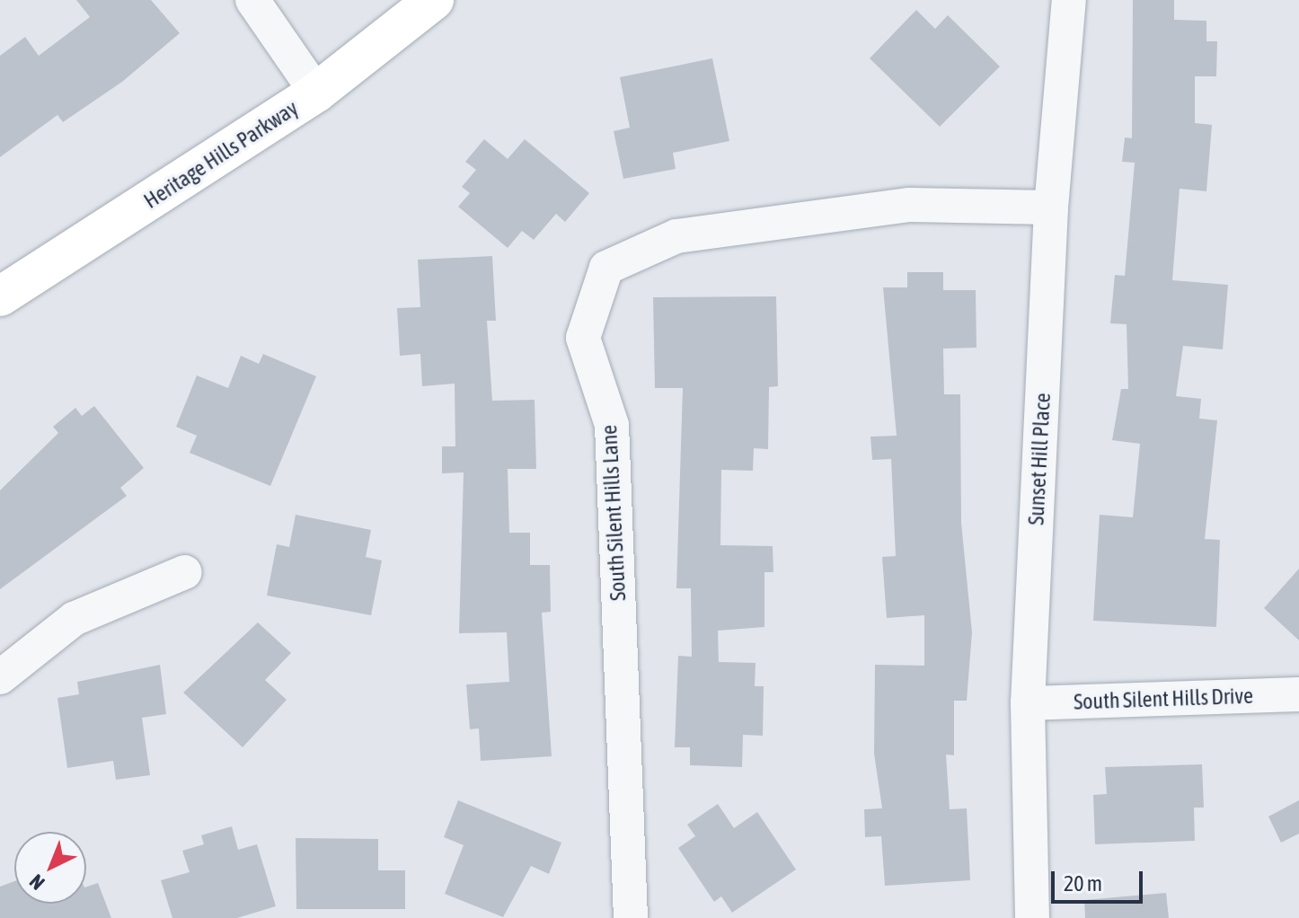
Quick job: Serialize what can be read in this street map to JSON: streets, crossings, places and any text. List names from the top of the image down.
{
  "streets": {
    "street": [
      "Heritage Hills Parkway",
      "Sunset Hill Place",
      "South Silent Hills Lane",
      "South Silent Hills Drive"
    ]
  },
  "crossings": [
    ["Sunset Hill Place", "South Silent Hills Lane"],
    ["Sunset Hill Place", "South Silent Hills Drive"]
  ],
  "scale_bar": "20 m",
  "north": "bottom left"
}
